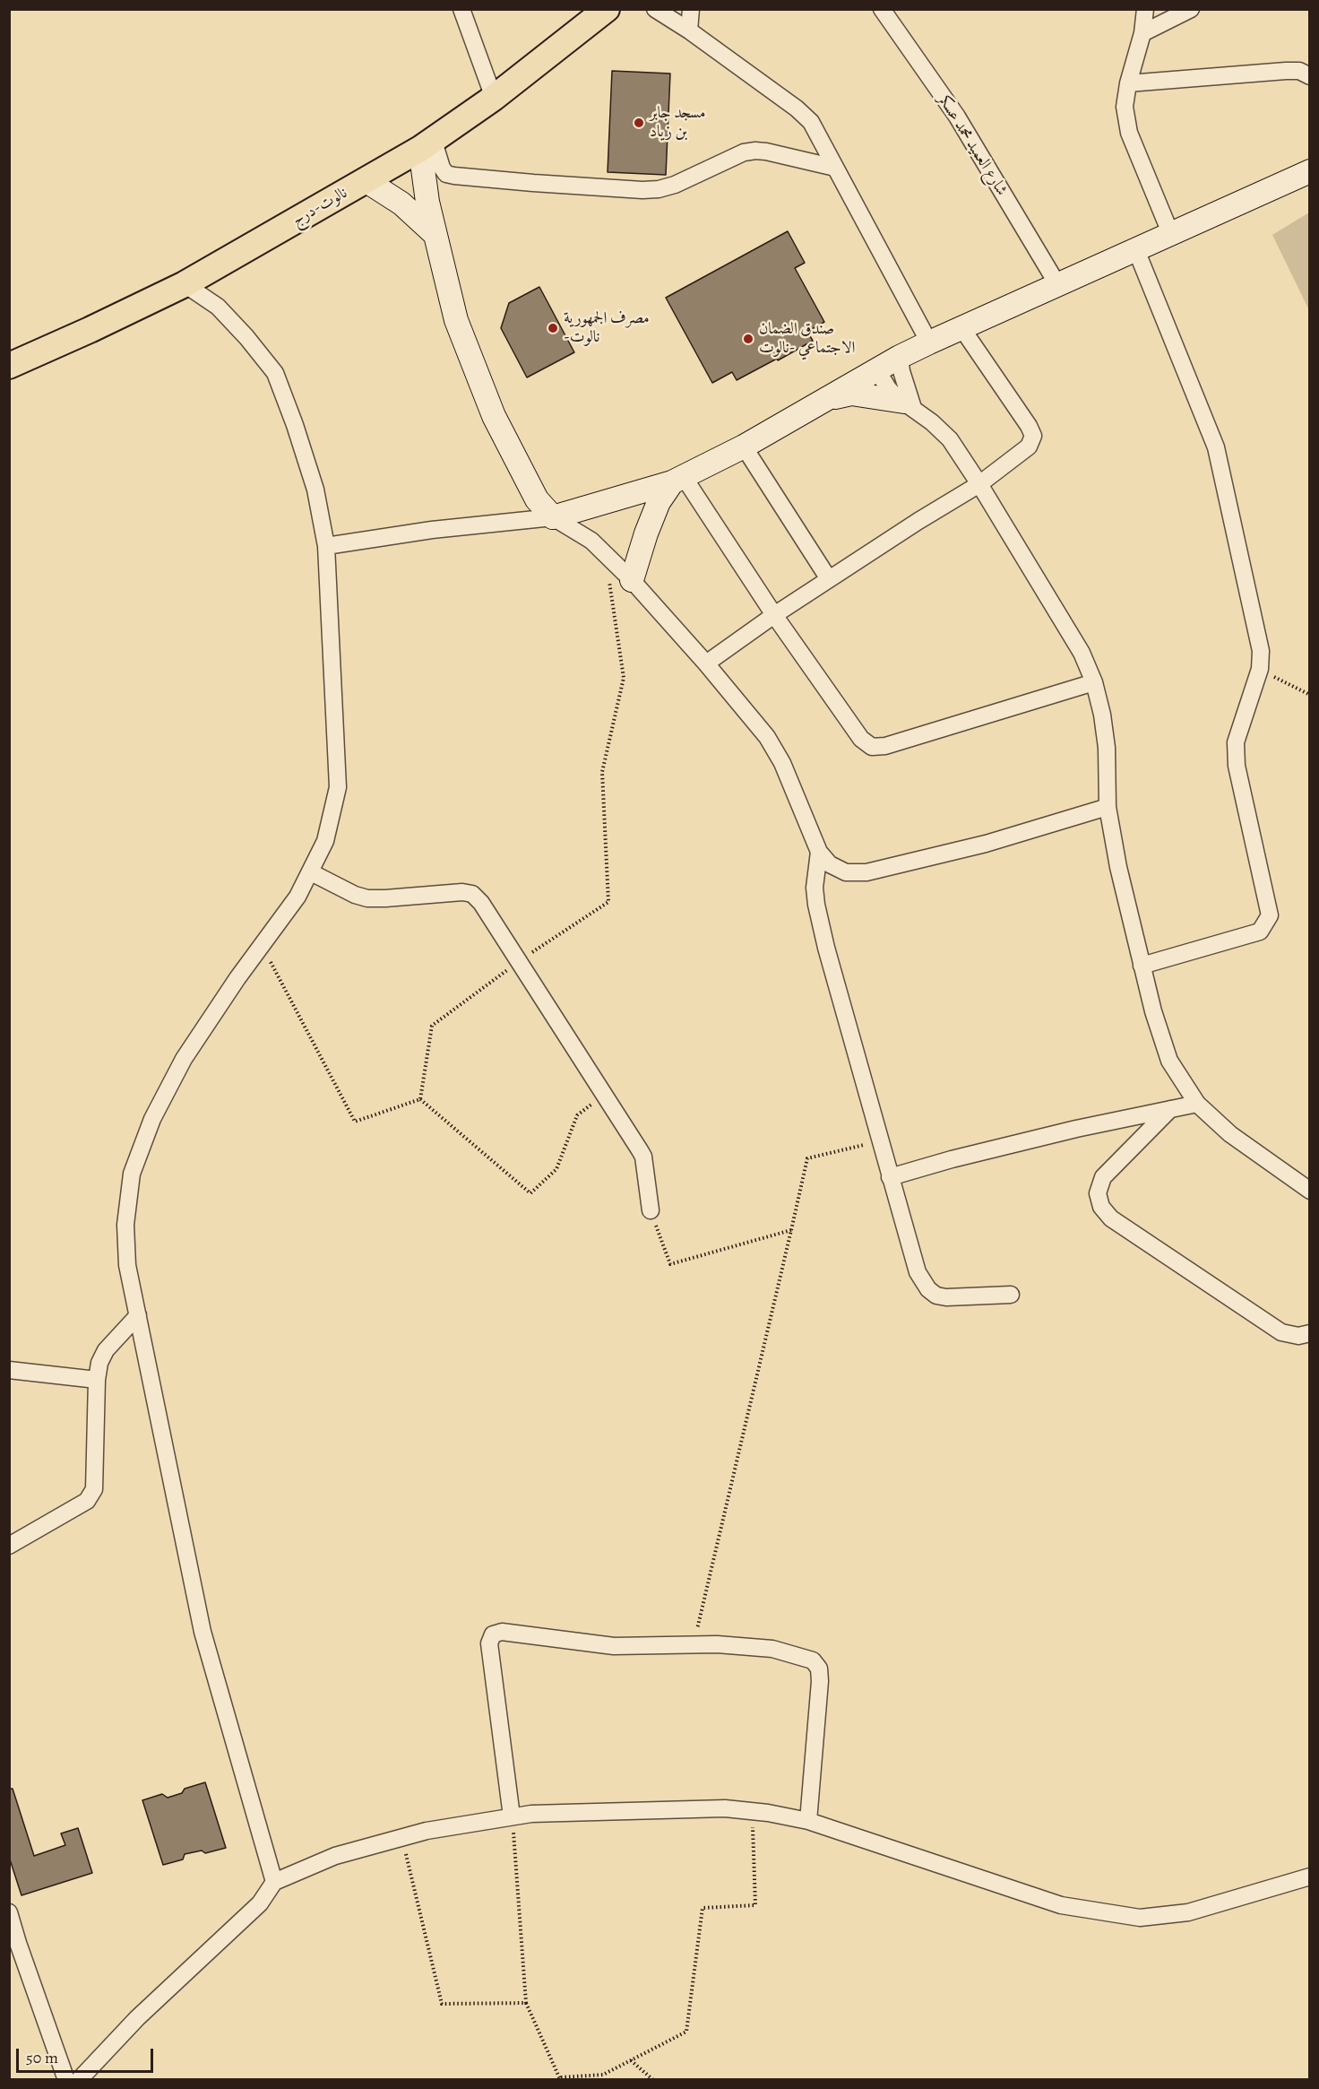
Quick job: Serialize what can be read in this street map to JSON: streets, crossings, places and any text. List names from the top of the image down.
{
  "streets": {
    "main road": ["نالوت-درج"],
    "street": ["شارع العميد محمد عسكر"]
  },
  "places": ["مسجد جابر بن زياد", "مصرف الجمهورية -نالوت", "صندق الضمان الاجتماعي -نالوت"],
  "scale_bar": "50 m"
}
